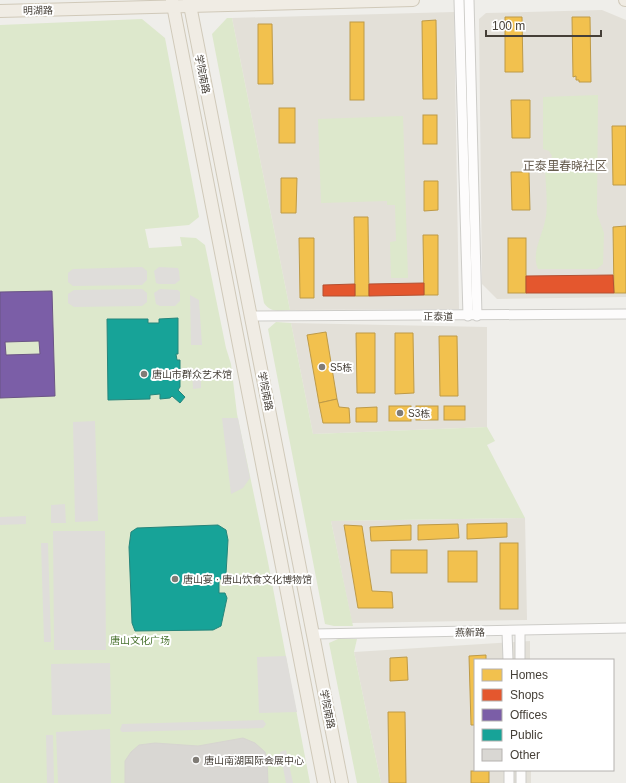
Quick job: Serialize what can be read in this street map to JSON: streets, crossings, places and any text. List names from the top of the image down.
{
  "streets": {
    "main road": ["明湖路", "学院南路"],
    "street": ["正泰道", "燕新路"]
  },
  "crossings": [
    ["明湖路", "学院南路"],
    ["学院南路", "正泰道"],
    ["学院南路", "燕新路"]
  ],
  "districts": ["正泰里春晓社区"],
  "parks": ["唐山文化广场"],
  "places": [
    "S5栋",
    "唐山市群众艺术馆",
    "S3栋",
    "唐山宴 · 唐山饮食文化博物馆",
    "唐山南湖国际会展中心"
  ],
  "legend": [
    "Homes",
    "Shops",
    "Offices",
    "Public",
    "Other"
  ],
  "scale_bar": "100 m"
}
